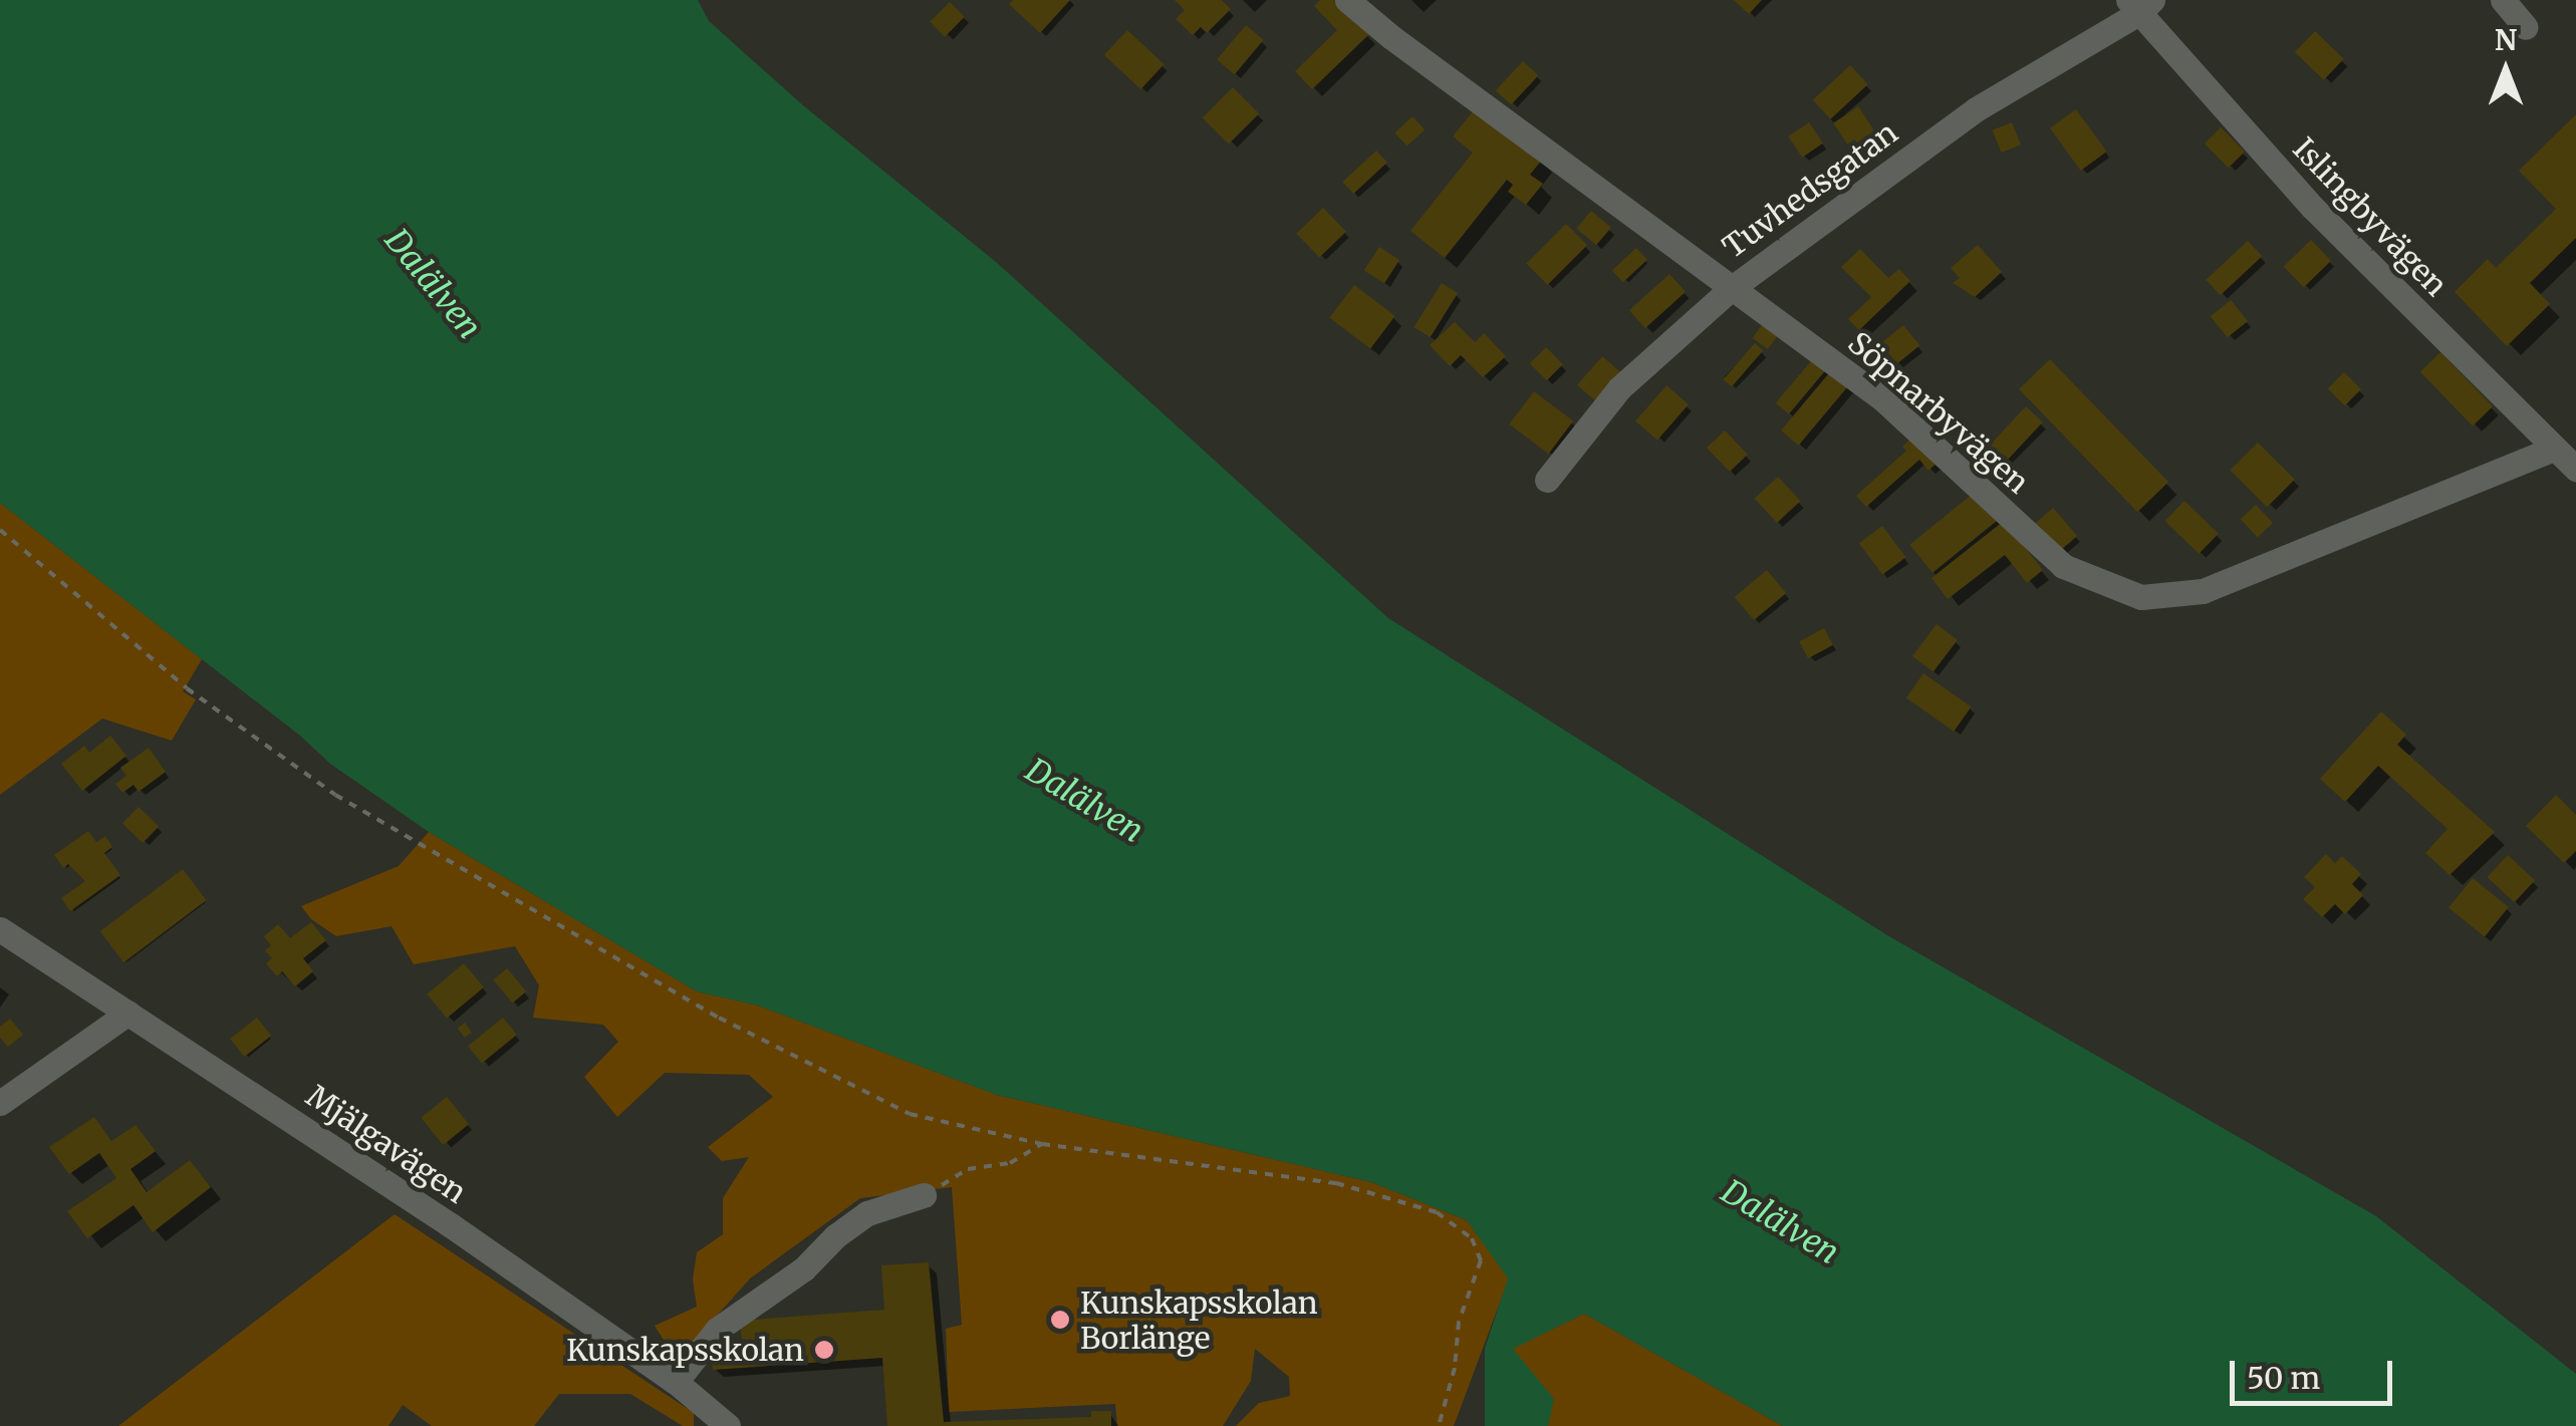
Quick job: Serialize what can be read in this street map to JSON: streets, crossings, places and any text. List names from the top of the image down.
{
  "streets": {
    "street": [
      "Tuvhedsgatan",
      "Islingbyvägen",
      "Söpnarbyvägen",
      "Mjälgavägen"
    ]
  },
  "crossings": [
    ["Tuvhedsgatan", "Islingbyvägen"],
    ["Tuvhedsgatan", "Söpnarbyvägen"],
    ["Islingbyvägen", "Söpnarbyvägen"]
  ],
  "water": ["Dalälven"],
  "places": ["Kunskapsskolan Borlänge", "Kunskapsskolan"],
  "scale_bar": "50 m",
  "north": "top"
}
